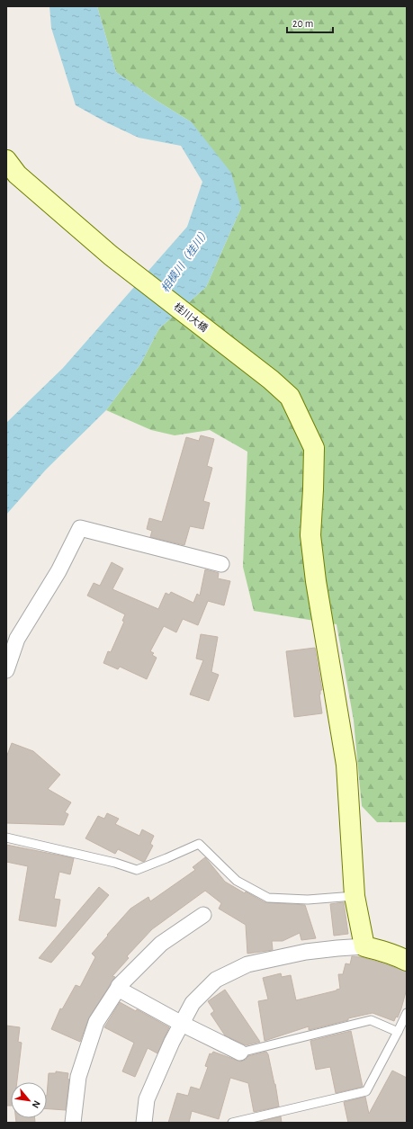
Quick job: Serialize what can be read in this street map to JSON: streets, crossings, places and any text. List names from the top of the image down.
{
  "streets": {
    "street": ["桂川大橋"]
  },
  "water": ["相模川（桂川）"],
  "scale_bar": "20 m",
  "north": "bottom right"
}
